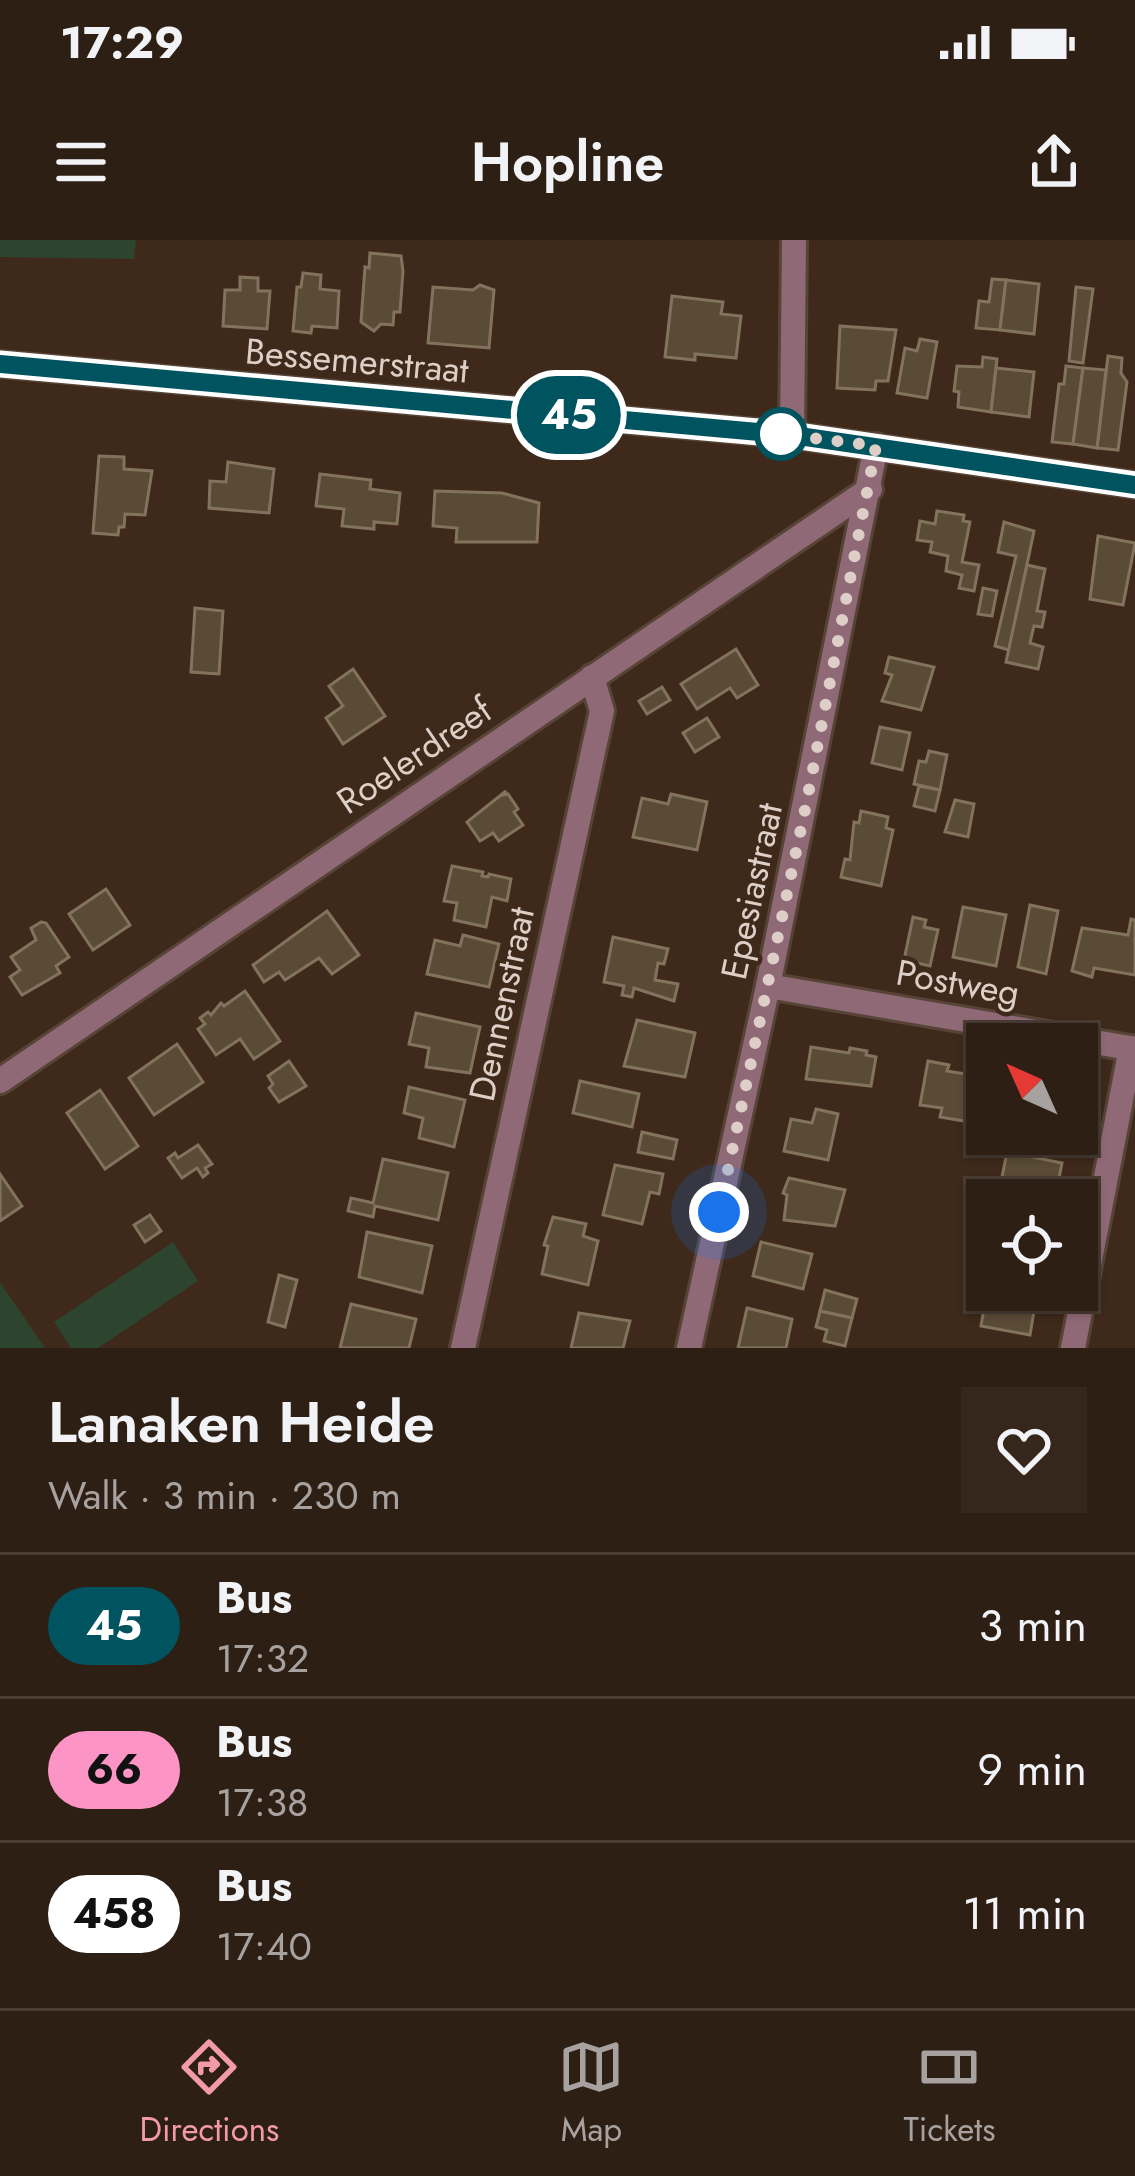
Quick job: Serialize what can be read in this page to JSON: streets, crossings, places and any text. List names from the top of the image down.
{
  "streets": {
    "street": [
      "Bessemerstraat",
      "Roelerdreef",
      "Epesiastraat",
      "Postweg",
      "Dennenstraat"
    ]
  },
  "crossings": [
    ["Bessemerstraat", "Epesiastraat"],
    ["Roelerdreef", "Epesiastraat"],
    ["Roelerdreef", "Dennenstraat"],
    ["Epesiastraat", "Postweg"]
  ],
  "lines": ["bus line 45"],
  "north": "top left",
  "page": {
    "status": "17:29",
    "header": "Hopline",
    "on_map": "45",
    "heading": ["Lanaken Heide", "Walk · 3 min · 230 m"],
    "list": [
      {
        "mark": "45",
        "name": "Bus",
        "note": "17:32",
        "value": "3 min"
      },
      {
        "mark": "66",
        "name": "Bus",
        "note": "17:38",
        "value": "9 min"
      },
      {
        "mark": "458",
        "name": "Bus",
        "note": "17:40",
        "value": "11 min"
      }
    ],
    "tabs": ["Directions", "Map", "Tickets"]
  }
}
